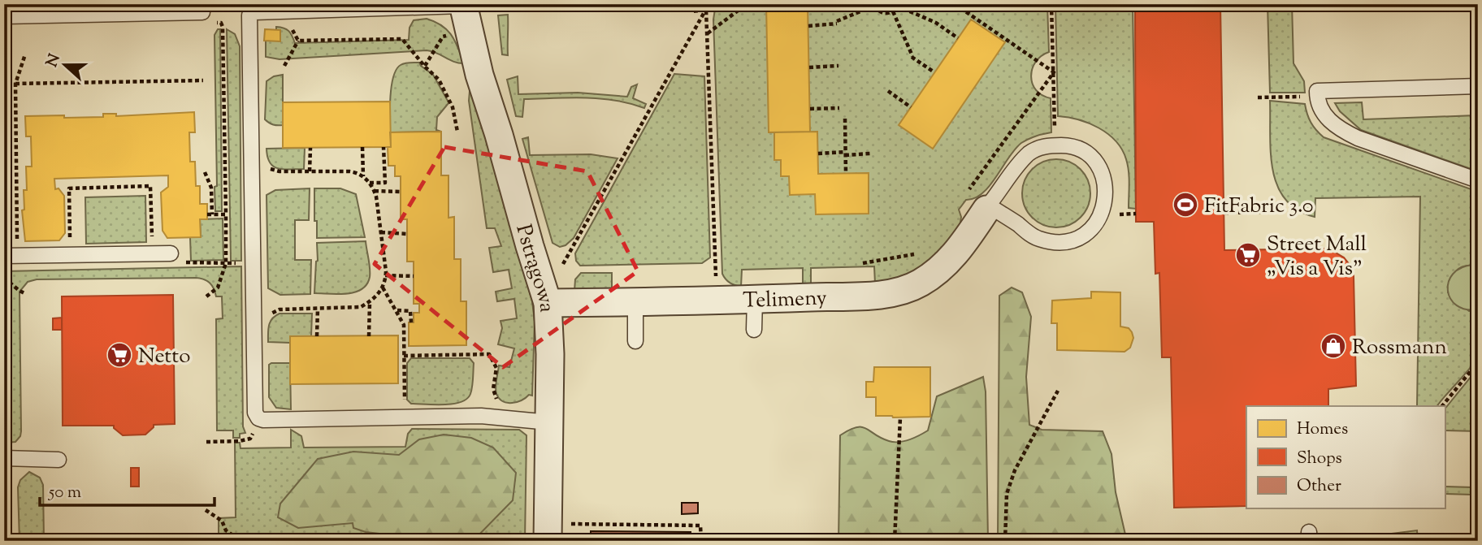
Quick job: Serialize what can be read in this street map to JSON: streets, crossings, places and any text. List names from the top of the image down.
{
  "streets": {
    "street": ["Pstrągowa", "Telimeny"]
  },
  "crossings": [
    ["Pstrągowa", "Telimeny"]
  ],
  "places": {
    "sports": ["FitFabric 3.0"],
    "supermarket": ["Street Mall „Vis a Vis”", "Netto"],
    "shop": ["Rossmann"]
  },
  "legend": ["Homes", "Shops", "Other"],
  "scale_bar": "50 m",
  "north": "left"
}
